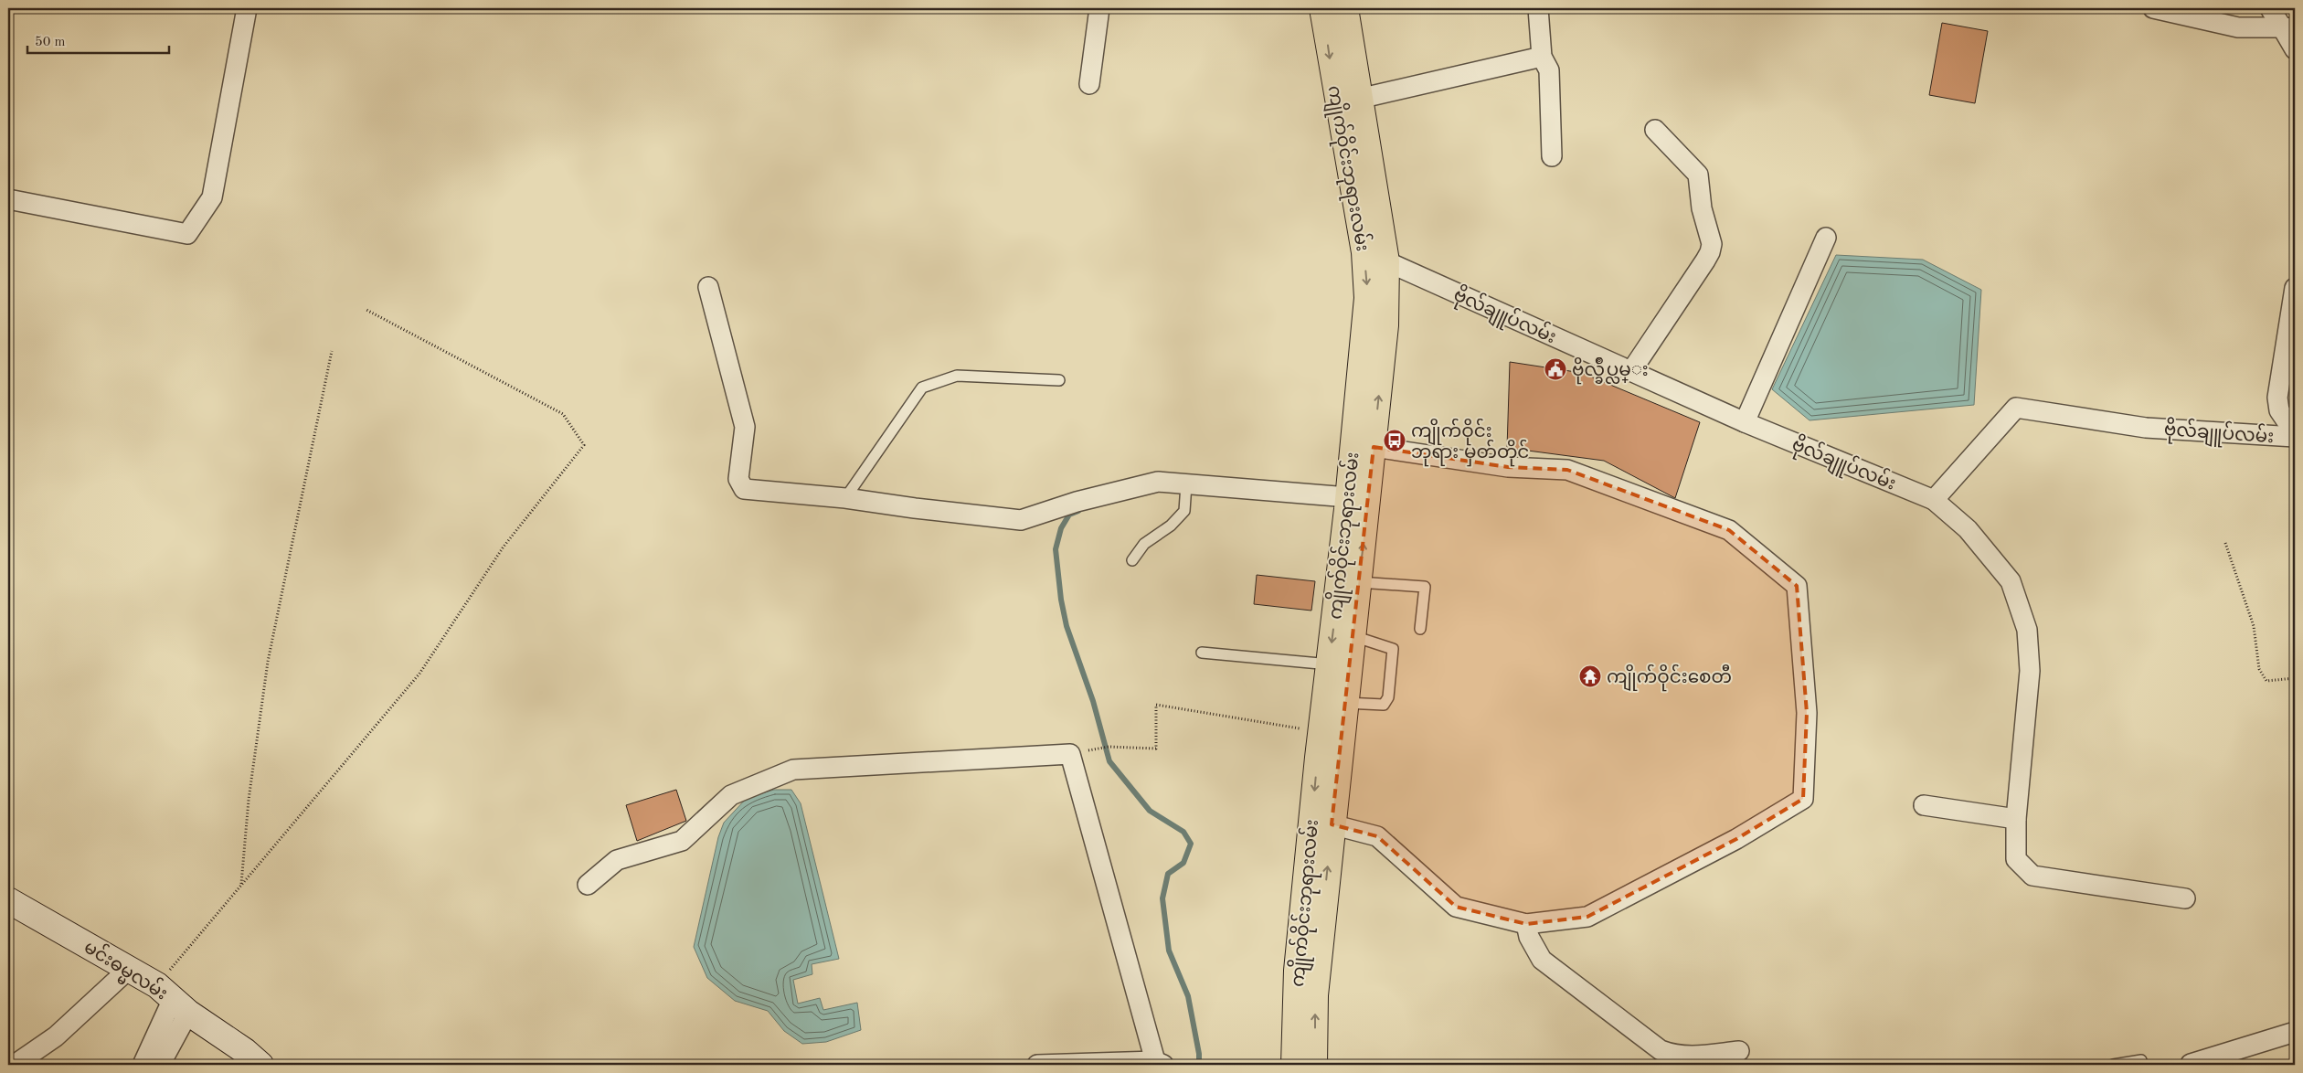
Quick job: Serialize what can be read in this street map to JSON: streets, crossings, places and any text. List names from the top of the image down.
{
  "streets": {
    "main road": ["ကျိုက်ဝိုင်းဘုရားလမ်း", "မင်းဓမ္မလမ်း"],
    "street": ["ဗိုလ်ချူပ်လမ်း"]
  },
  "crossings": [
    ["ကျိုက်ဝိုင်းဘုရားလမ်း", "ဗိုလ်ချူပ်လမ်း"]
  ],
  "places": {
    "public building": ["ဗိုလ္ခ်ဳပ္လမ္း"],
    "bus stop": ["ကျိုက်ဝိုင်း ဘုရား မှတ်တိုင်"],
    "temple": ["ကျိုက်ဝိုင်းစေတီ"]
  },
  "scale_bar": "50 m"
}
